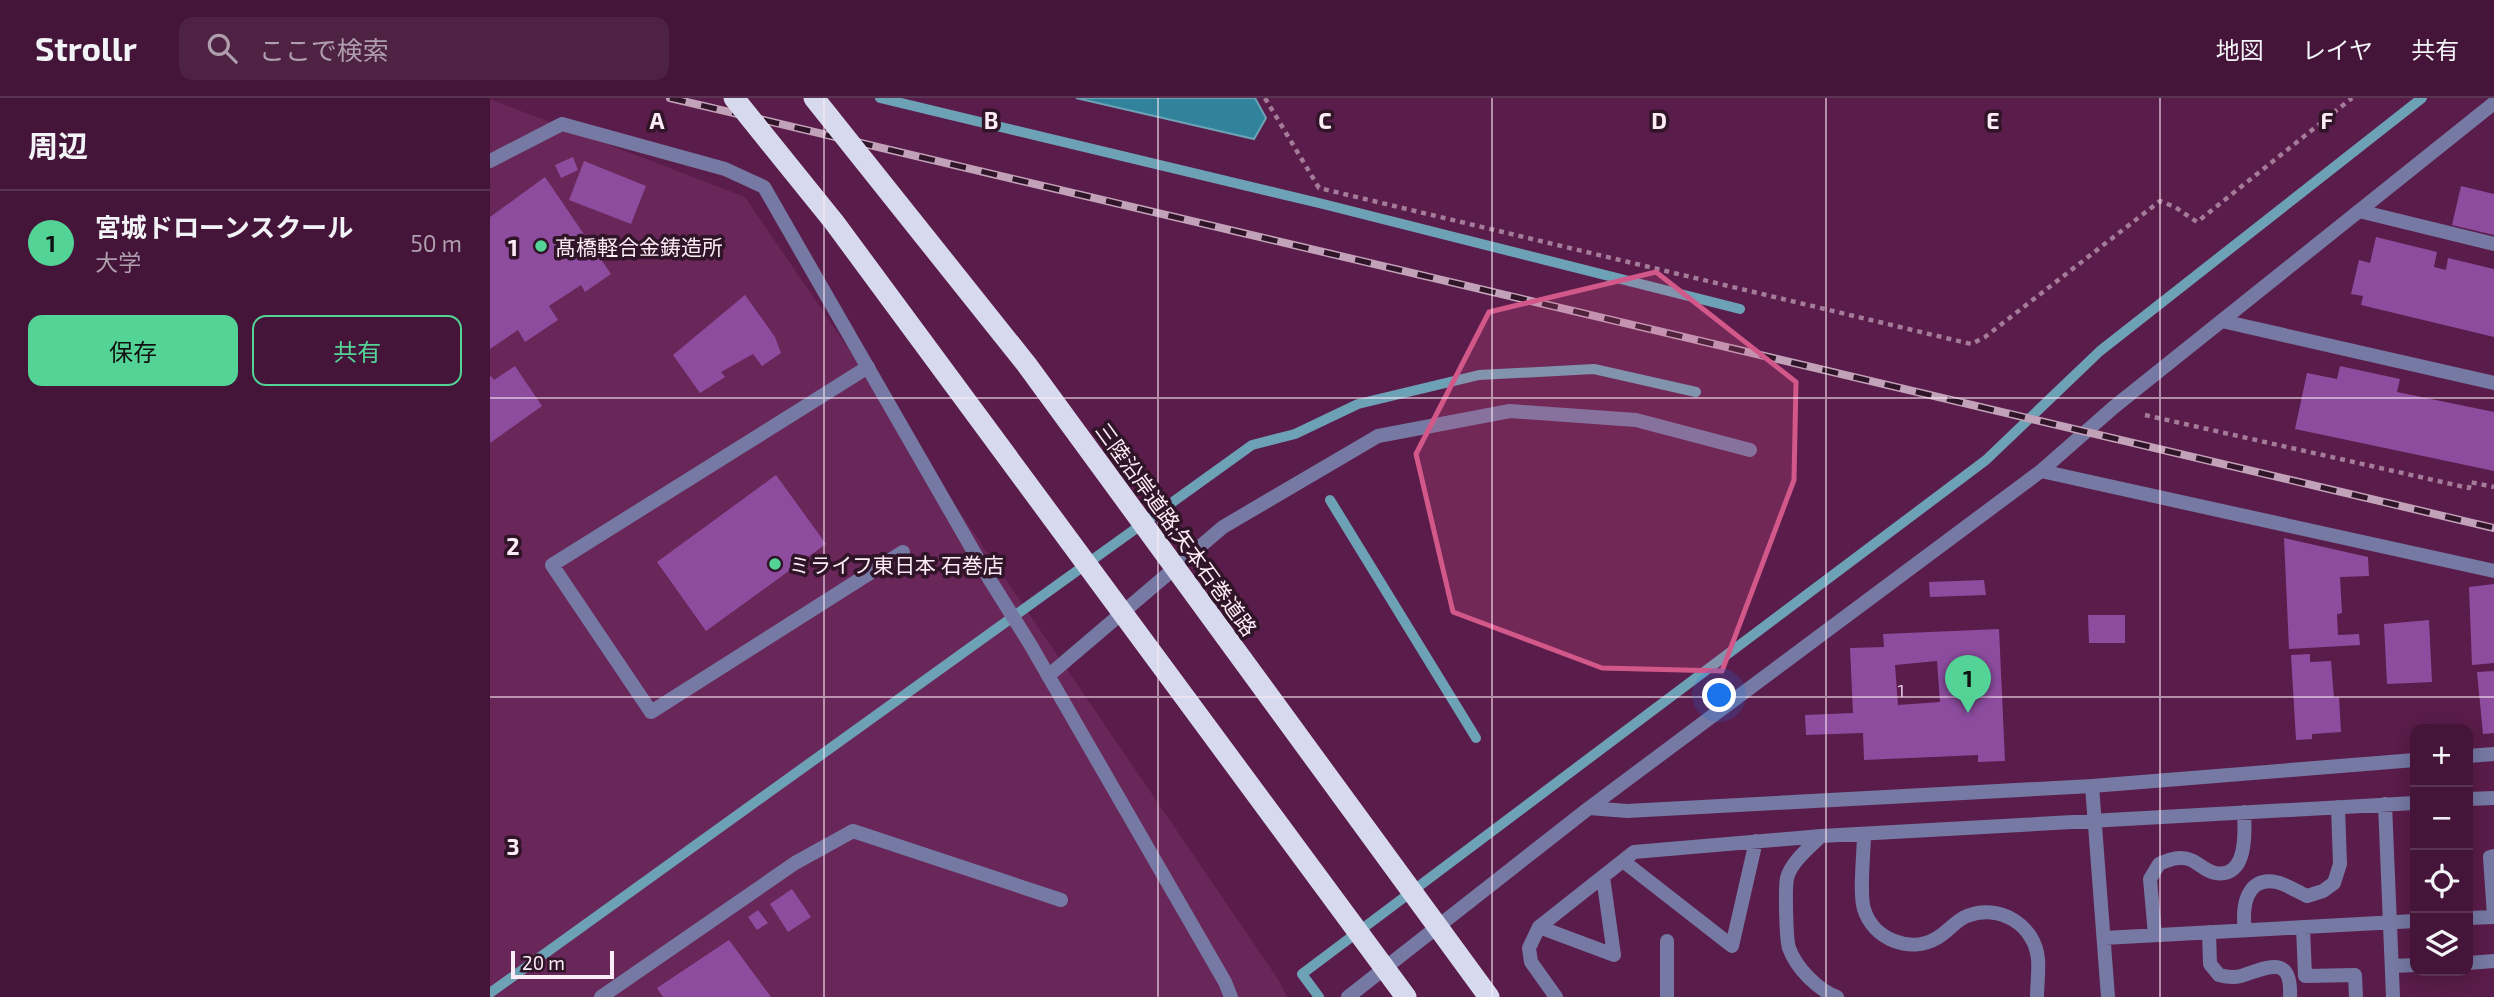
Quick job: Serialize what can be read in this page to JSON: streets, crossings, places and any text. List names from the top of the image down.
{
  "streets": {
    "highway": ["三陸沿岸道路;矢本石巻道路"]
  },
  "places": ["髙橋軽合金鋳造所", "ミライフ東日本 石巻店"],
  "house_numbers": ["1"],
  "scale_bar": "20 m",
  "page": {
    "header": "Strollr",
    "search": "ここで検索",
    "nav": ["地図", "レイヤ", "共有"],
    "heading": "周辺",
    "list": [
      {
        "mark": "1",
        "name": "宮城ドローンスクール",
        "note": "大学",
        "value": "50 m"
      }
    ],
    "buttons": ["保存", "共有"],
    "pins": "1",
    "map_buttons": ["+", "−"],
    "scale": "20 m"
  },
  "grid": {
    "columns": [
      "A",
      "B",
      "C",
      "D",
      "E",
      "F"
    ],
    "rows": ["1", "2", "3"]
  }
}
